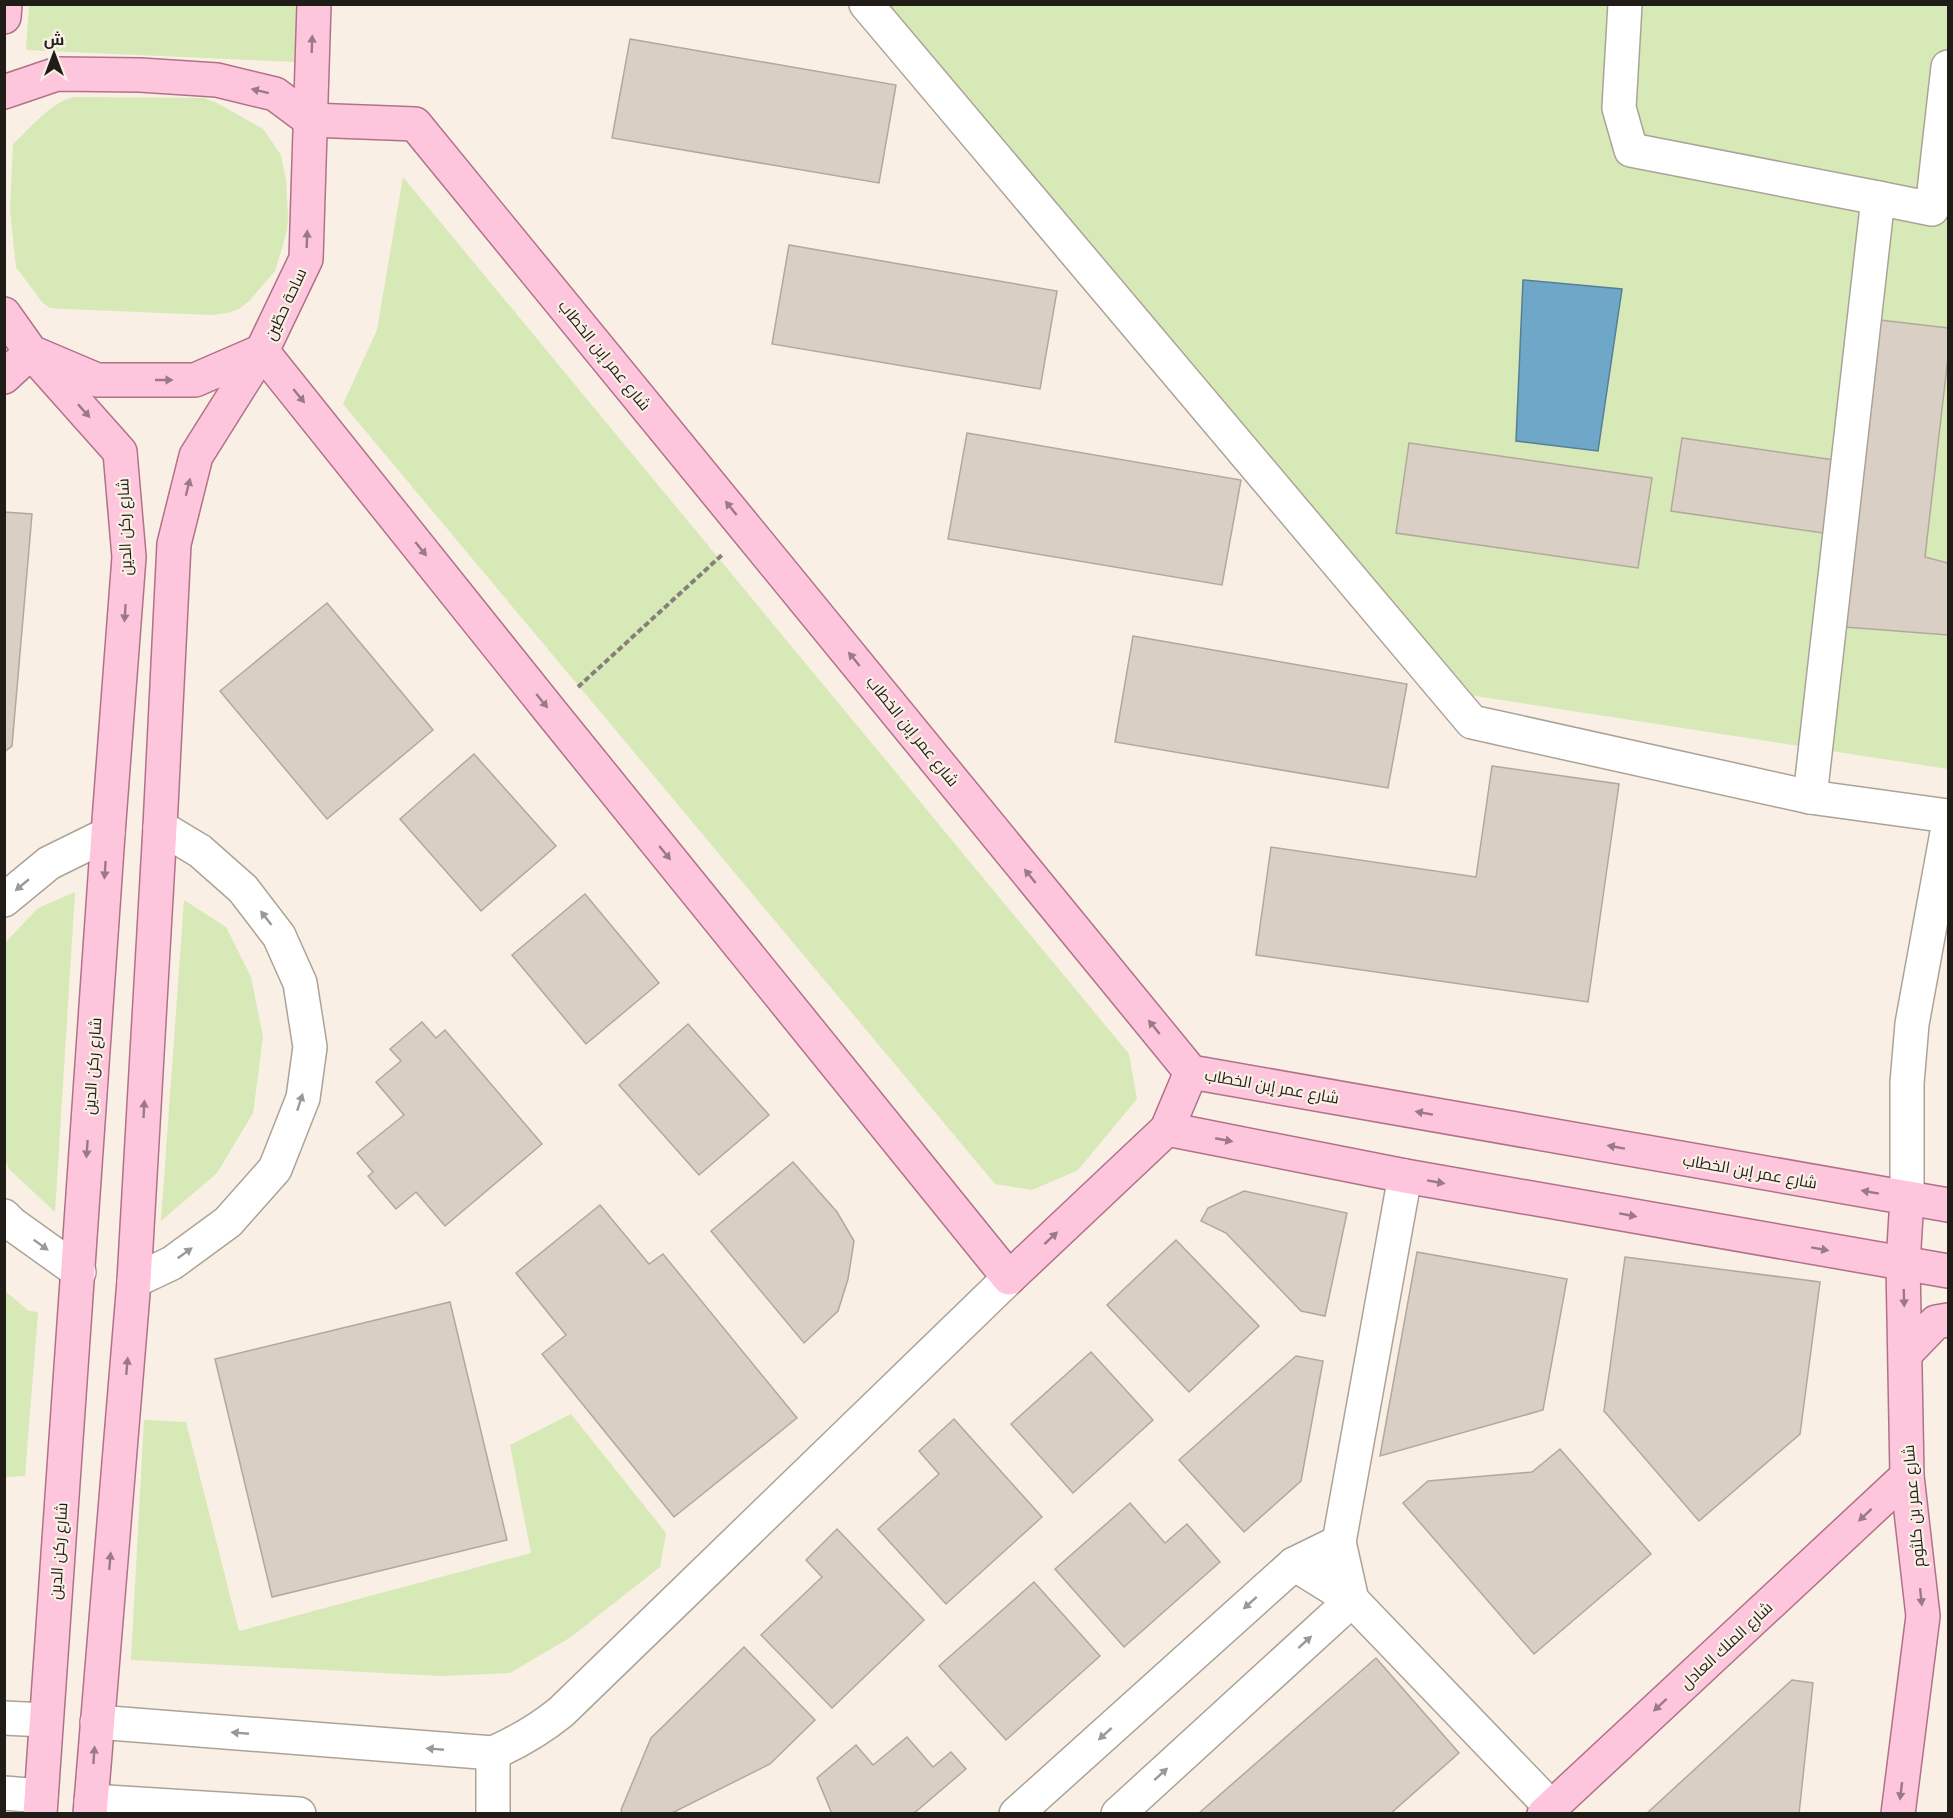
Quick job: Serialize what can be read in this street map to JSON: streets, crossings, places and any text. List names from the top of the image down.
{
  "streets": {
    "main road": [
      "ساحة حطّين",
      "شارع عمر إبن الخطاب",
      "شارع ركن الدين",
      "شارع عمر بن كلثوم",
      "شارع الملك العادل"
    ]
  },
  "crossings": [
    ["ساحة حطّين", "شارع عمر إبن الخطاب"],
    ["ساحة حطّين", "شارع ركن الدين"],
    ["شارع عمر إبن الخطاب", "شارع عمر بن كلثوم"],
    ["شارع عمر بن كلثوم", "شارع الملك العادل"]
  ],
  "one_way": ["شارع عمر بن كلثوم", "شارع الملك العادل"],
  "north": "top"
}
